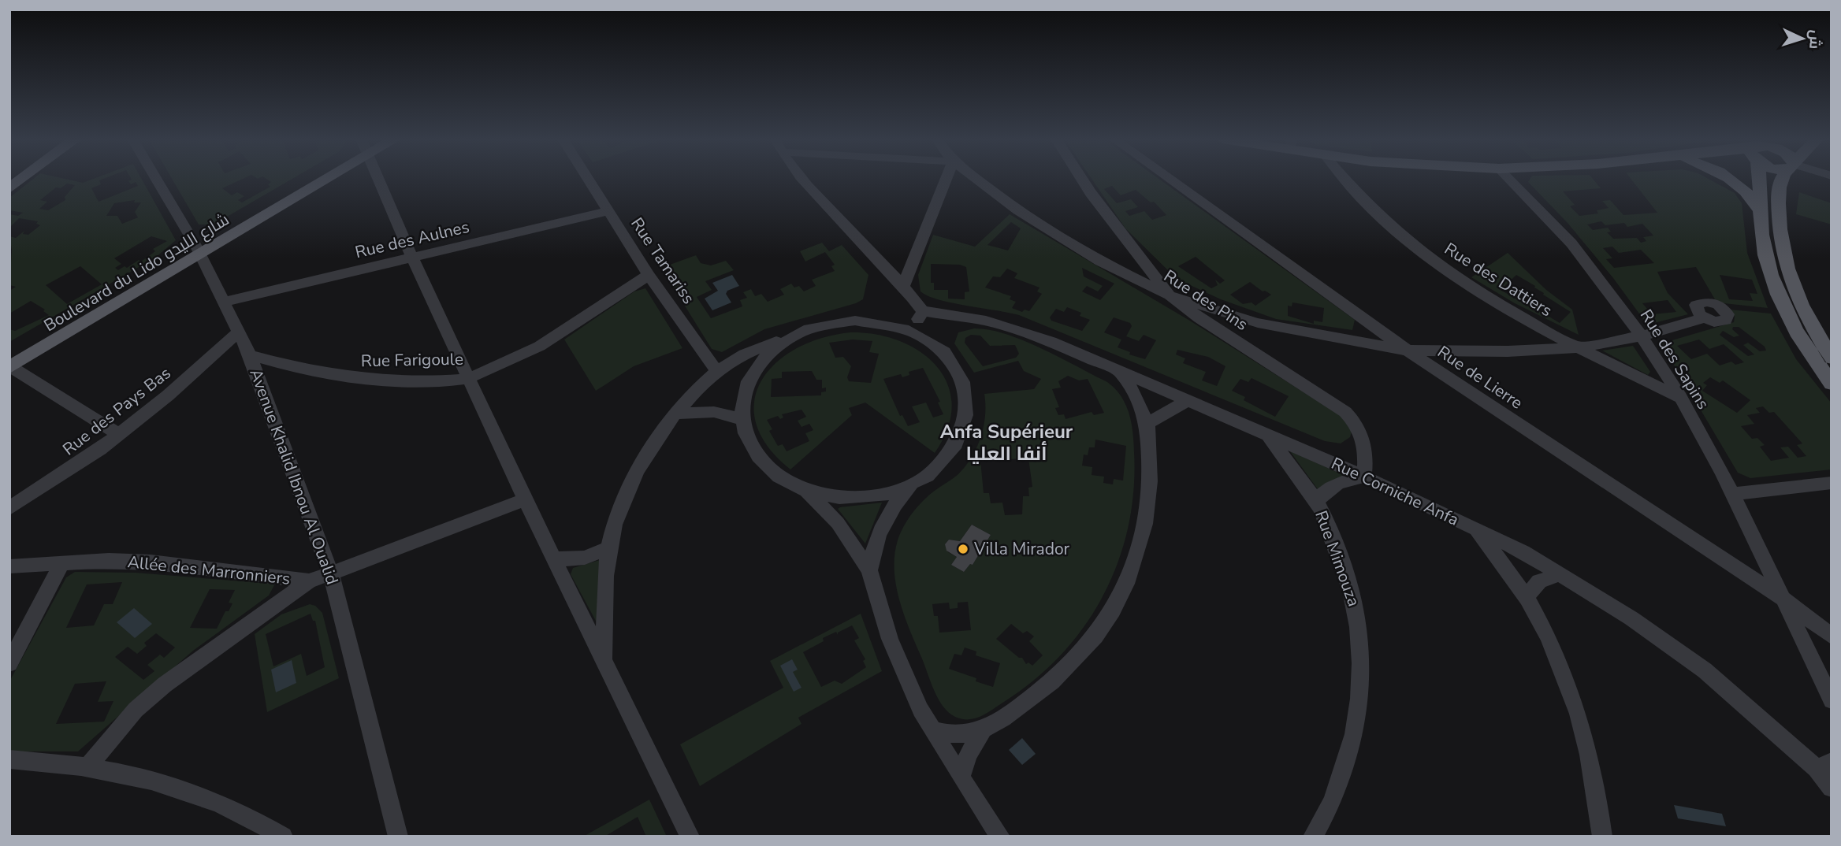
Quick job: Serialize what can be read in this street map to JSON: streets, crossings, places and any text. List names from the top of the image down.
{
  "streets": {
    "main road": ["Boulevard du Lido شارع الليدو"],
    "street": [
      "Rue des Aulnes",
      "Rue Tamariss",
      "Rue des Dattiers",
      "Rue des Pins",
      "Rue des Sapins",
      "Rue Farigoule",
      "Rue de Lierre",
      "Rue des Pays Bas",
      "Avenue Khalid Ibnou Al Oualid",
      "Rue Corniche Anfa",
      "Rue Mimouza",
      "Allée des Marronniers"
    ]
  },
  "crossings": [
    ["Rue des Aulnes", "Rue Tamariss"],
    ["Rue des Aulnes", "Avenue Khalid Ibnou Al Oualid"],
    ["Rue Tamariss", "Rue Farigoule"],
    ["Boulevard du Lido شارع الليدو", "Avenue Khalid Ibnou Al Oualid"],
    ["Rue des Dattiers", "Rue des Sapins"],
    ["Rue des Pins", "Rue Corniche Anfa"],
    ["Rue des Pins", "Rue Mimouza"],
    ["Rue des Sapins", "Rue de Lierre"],
    ["Rue Farigoule", "Avenue Khalid Ibnou Al Oualid"],
    ["Rue des Pays Bas", "Avenue Khalid Ibnou Al Oualid"],
    ["Avenue Khalid Ibnou Al Oualid", "Allée des Marronniers"],
    ["Rue Corniche Anfa", "Rue Mimouza"]
  ],
  "districts": ["Anfa Supérieur أنفا العليا"],
  "places": ["Villa Mirador"],
  "north": "right"
}
